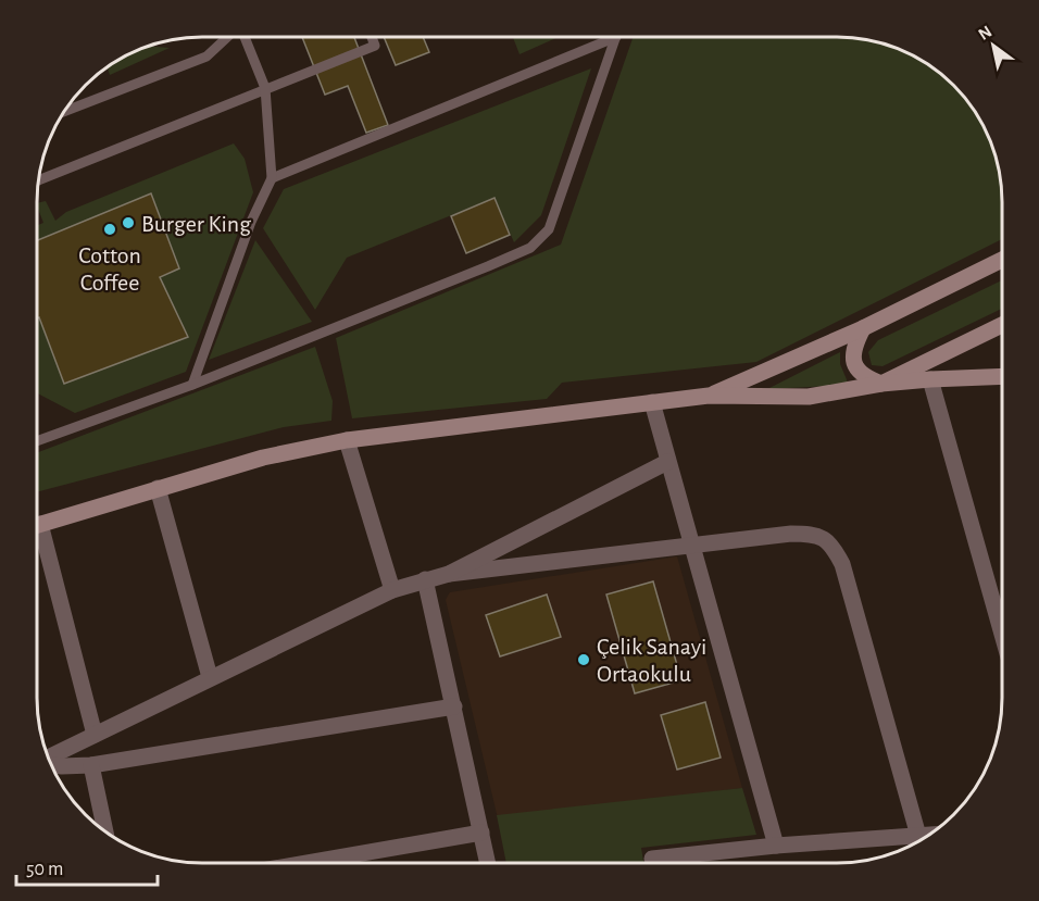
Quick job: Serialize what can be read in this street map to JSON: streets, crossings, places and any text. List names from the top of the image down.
{
  "places": ["Burger King", "Cotton Coffee", "Çelik Sanayi Ortaokulu"],
  "scale_bar": "50 m",
  "north": "top left"
}
